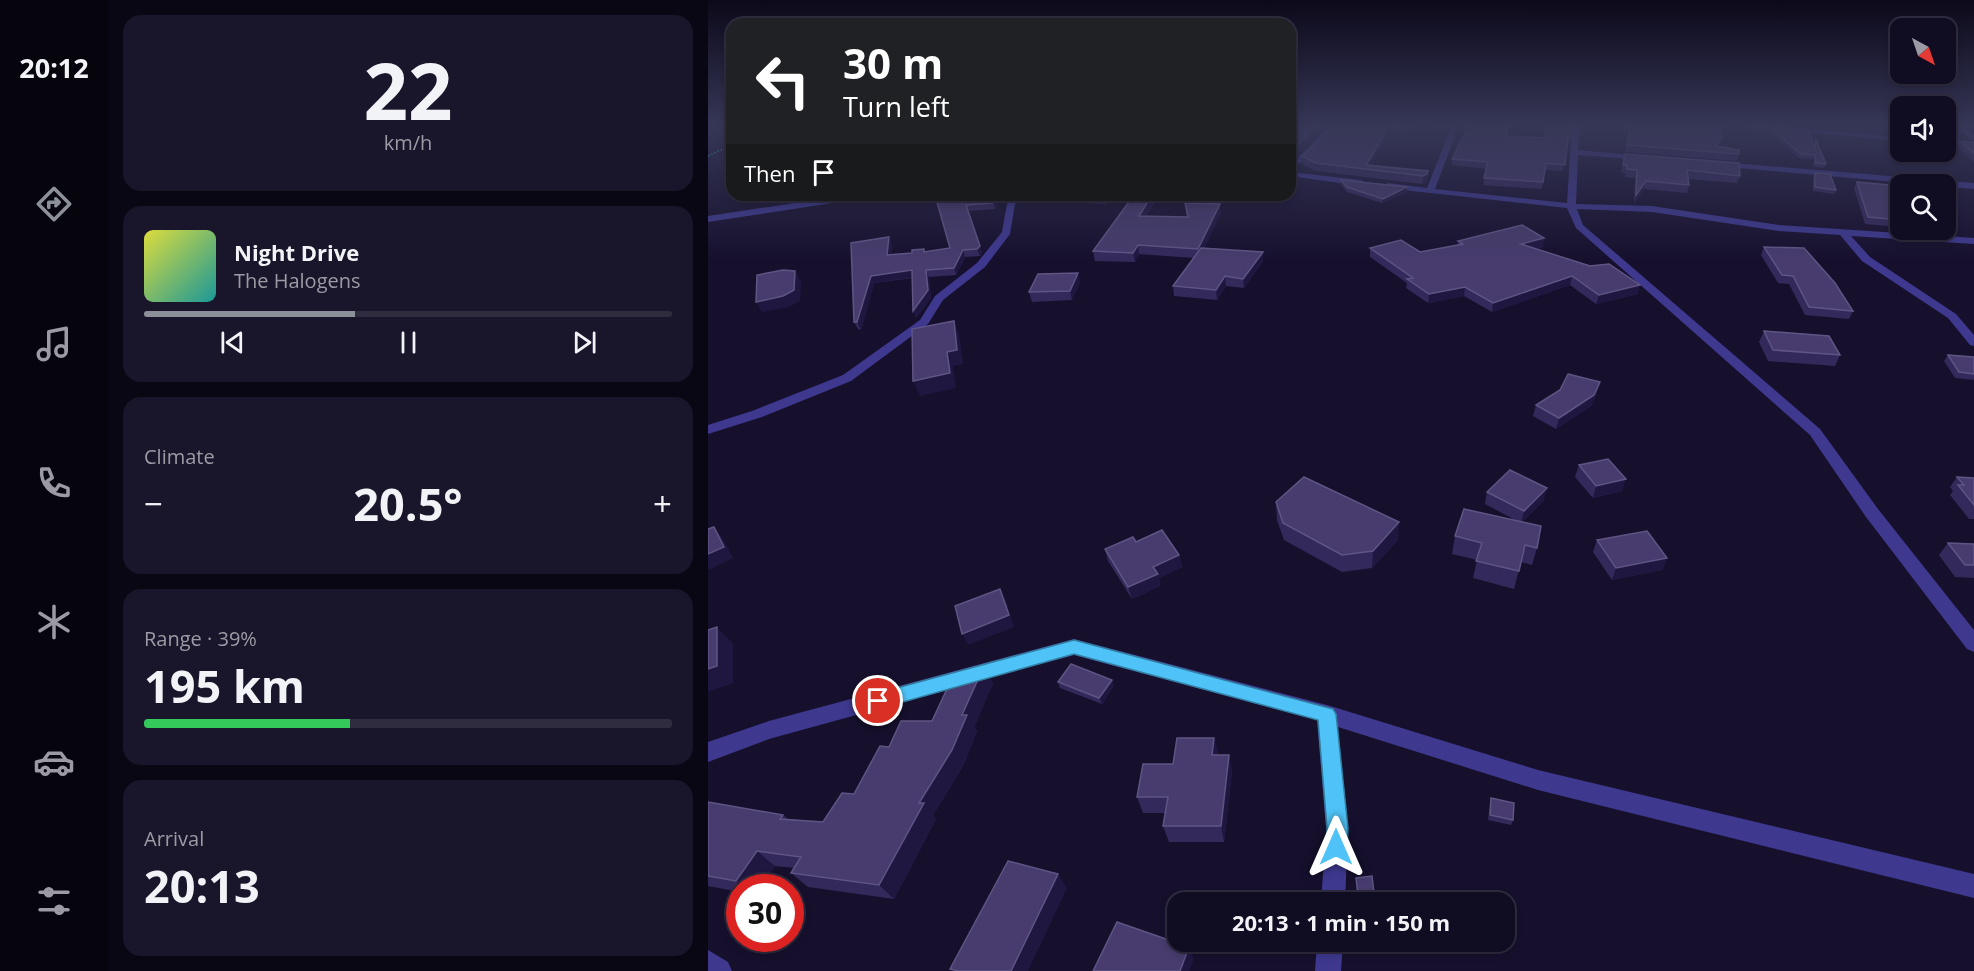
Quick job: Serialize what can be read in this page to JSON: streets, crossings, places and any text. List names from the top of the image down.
{
  "north": "bottom right",
  "page": {
    "tabs": "20:12",
    "tile": [
      ["22", "km/h"],
      "Climate",
      ["Range · 39%", "195 km"],
      ["Arrival", "20:13"]
    ],
    "turn": ["30 m", "Turn left"],
    "then": "Then",
    "song": ["Night Drive", "The Halogens"],
    "heat": ["−", "20.5°", "+"],
    "limit": "30",
    "trip": "20:13 · 1 min · 150 m"
  }
}
